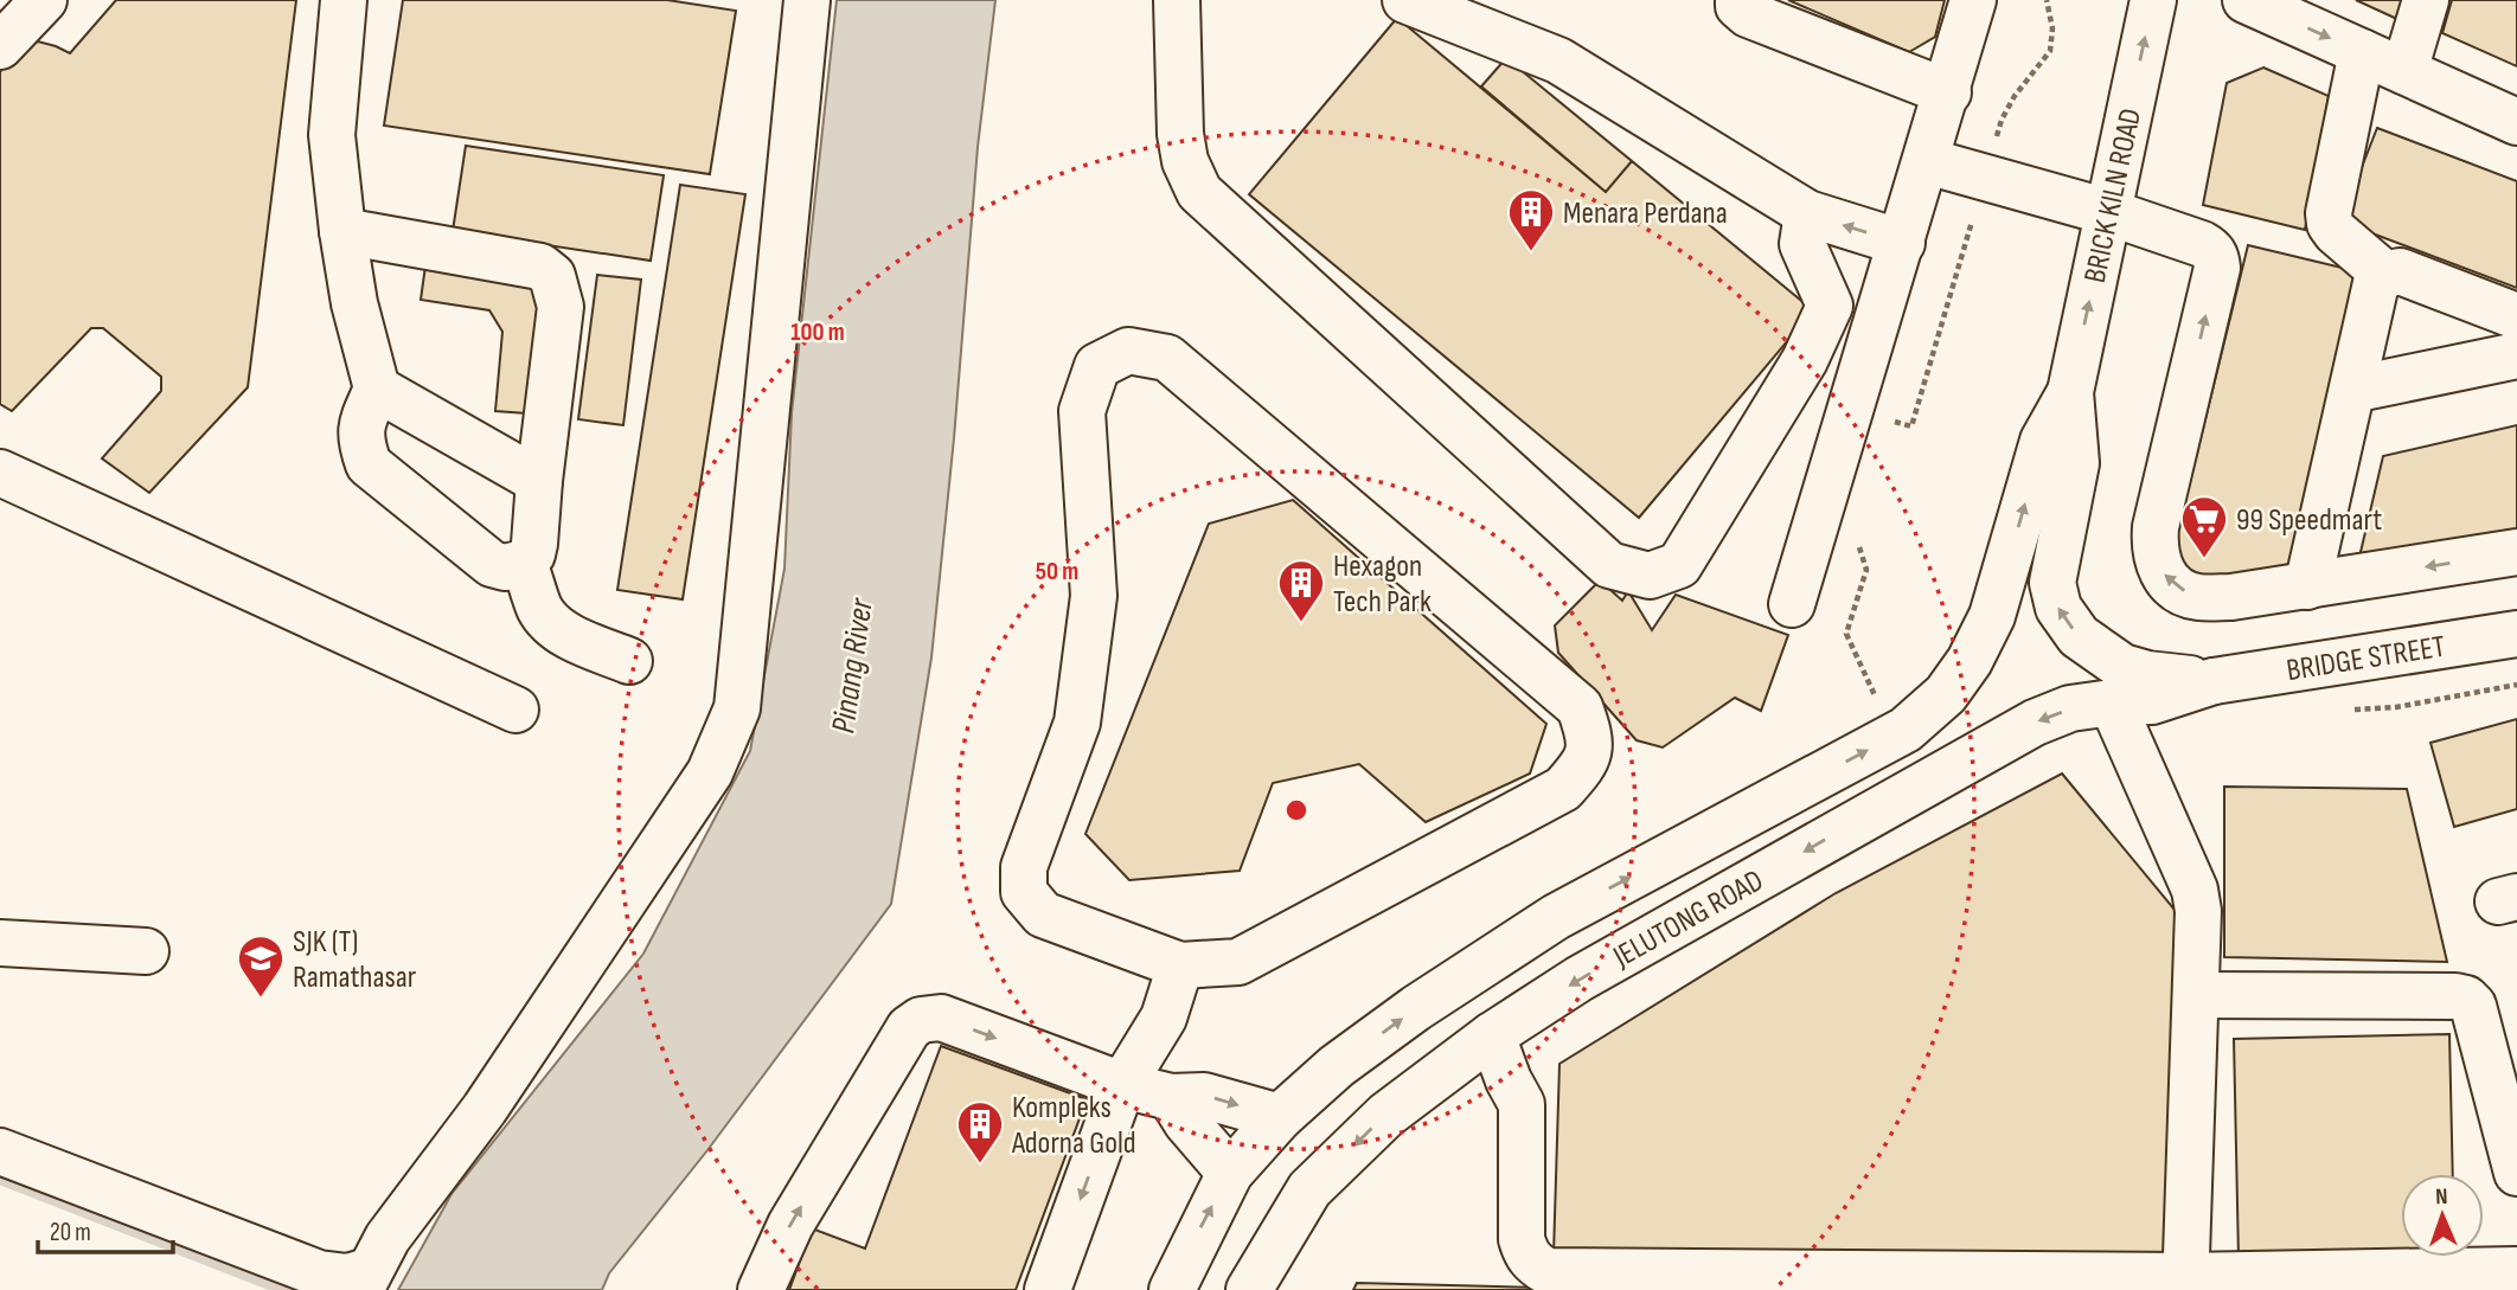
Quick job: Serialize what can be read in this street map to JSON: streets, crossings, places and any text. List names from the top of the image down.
{
  "streets": {
    "main road": ["BRICK KILN ROAD", "BRIDGE STREET", "JELUTONG ROAD"]
  },
  "crossings": [
    ["BRICK KILN ROAD", "BRIDGE STREET"],
    ["BRICK KILN ROAD", "JELUTONG ROAD"],
    ["BRIDGE STREET", "JELUTONG ROAD"]
  ],
  "water": ["Pinang River"],
  "places": {
    "building": ["Menara Perdana", "Hexagon Tech Park", "Kompleks Adorna Gold"],
    "supermarket": ["99 Speedmart"],
    "school or university": ["SJK (T) Ramathasar"]
  },
  "scale_bar": "20 m",
  "north": "top",
  "rings": ["100 m", "50 m"]
}
